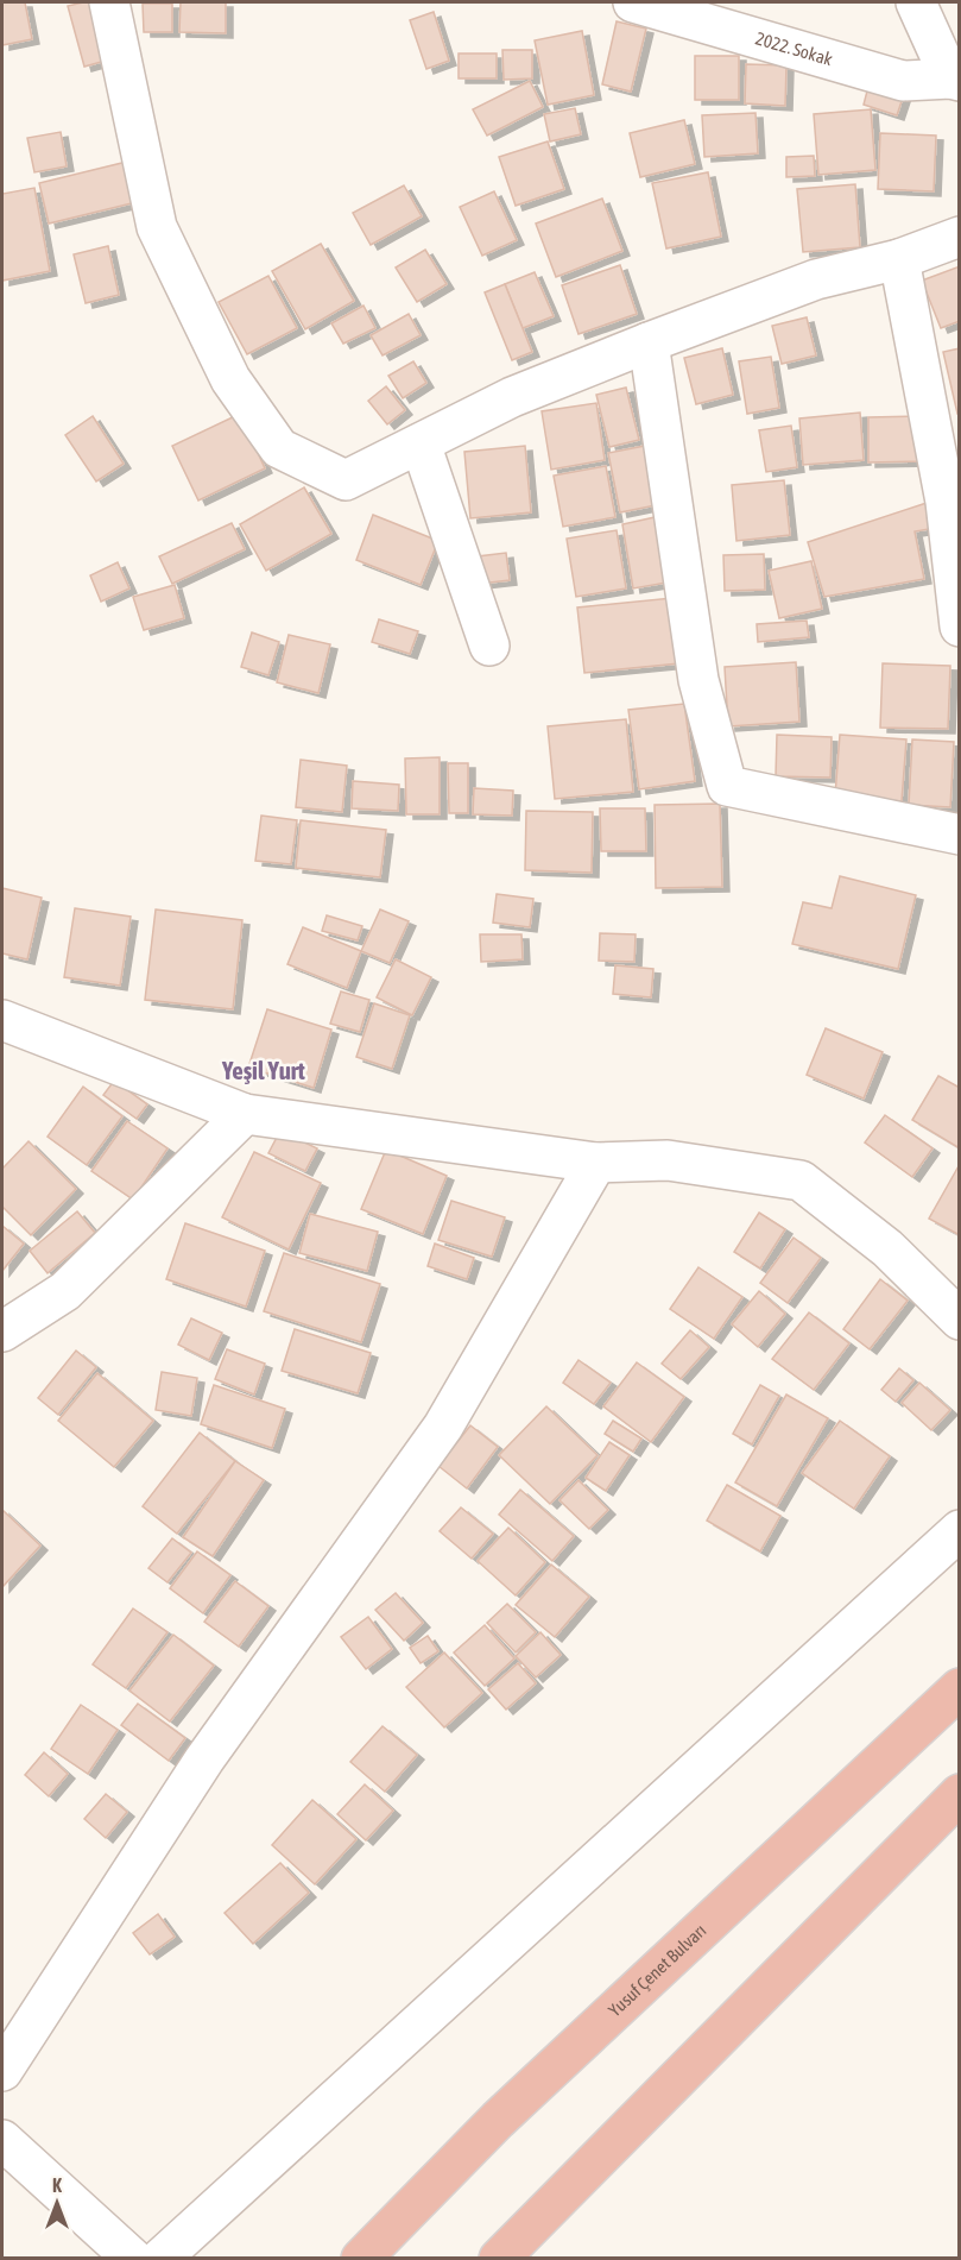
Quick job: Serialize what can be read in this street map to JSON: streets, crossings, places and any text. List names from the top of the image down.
{
  "streets": {
    "highway": ["Yusuf Çenet Bulvarı"],
    "street": ["2022. Sokak"]
  },
  "districts": ["Yeşil Yurt"],
  "north": "top"
}
